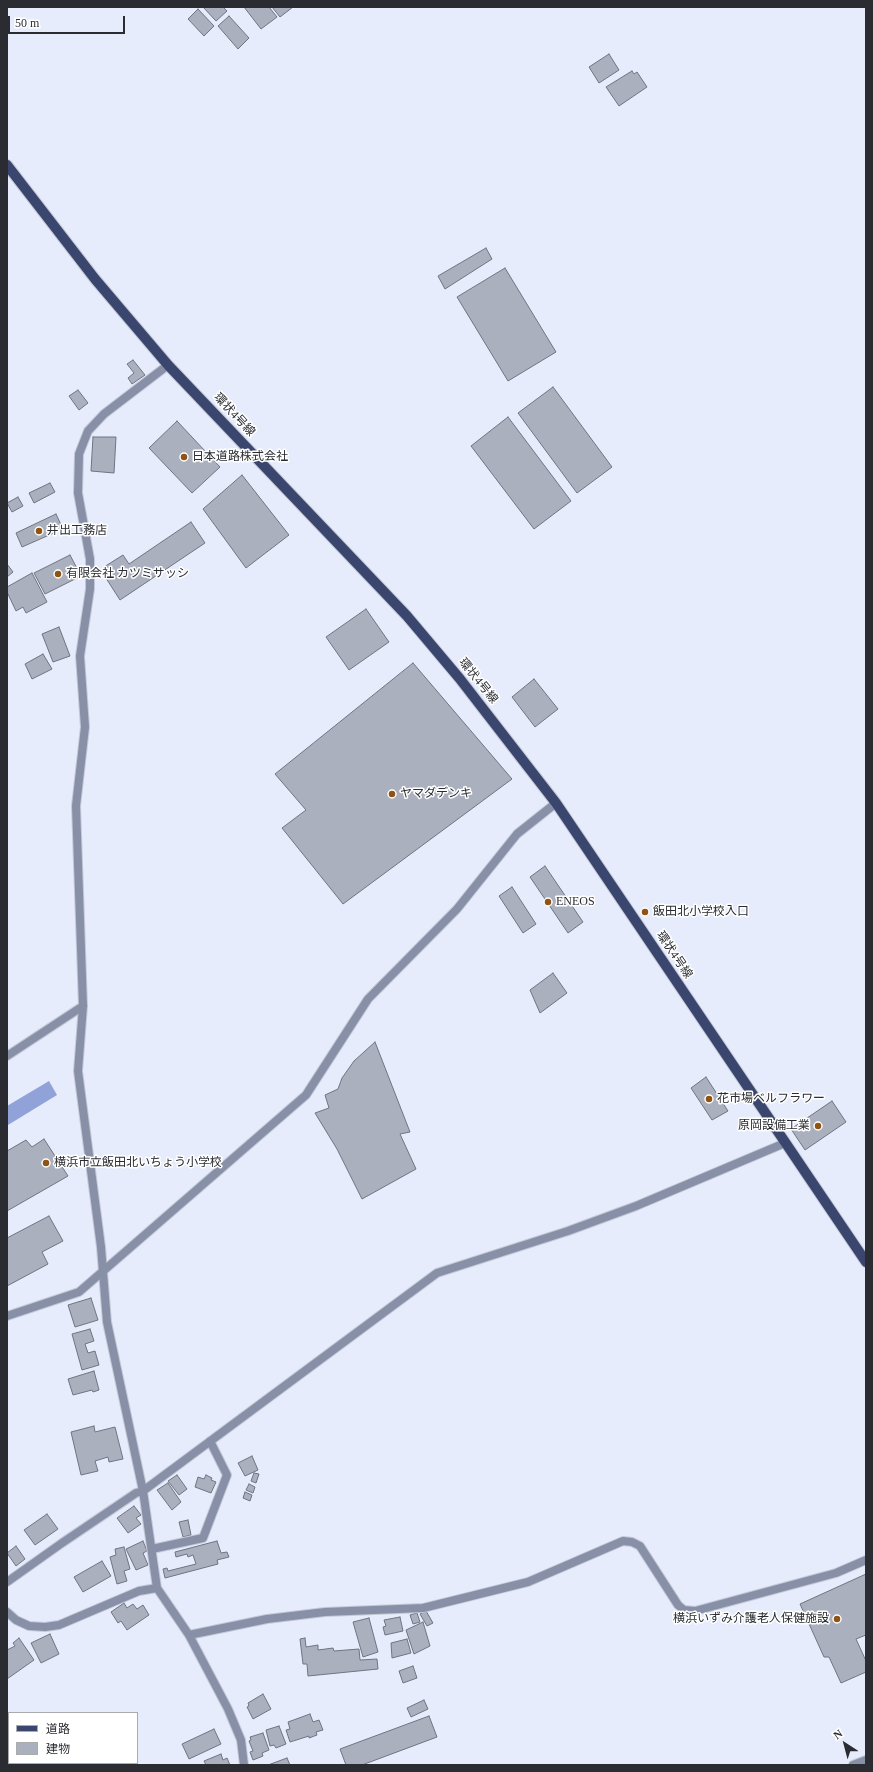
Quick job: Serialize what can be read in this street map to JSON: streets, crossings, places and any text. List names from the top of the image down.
{
  "streets": {
    "main road": ["環状4号線"]
  },
  "places": [
    "日本道路株式会社",
    "井出工務店",
    "有限会社 カツミサッシ",
    "ヤマダデンキ",
    "ENEOS",
    "飯田北小学校入口",
    "花市場ベルフラワー",
    "原岡設備工業",
    "横浜市立飯田北いちょう小学校",
    "横浜いずみ介護老人保健施設"
  ],
  "legend": ["道路", "建物"],
  "scale_bar": "50 m",
  "north": "top left"
}
